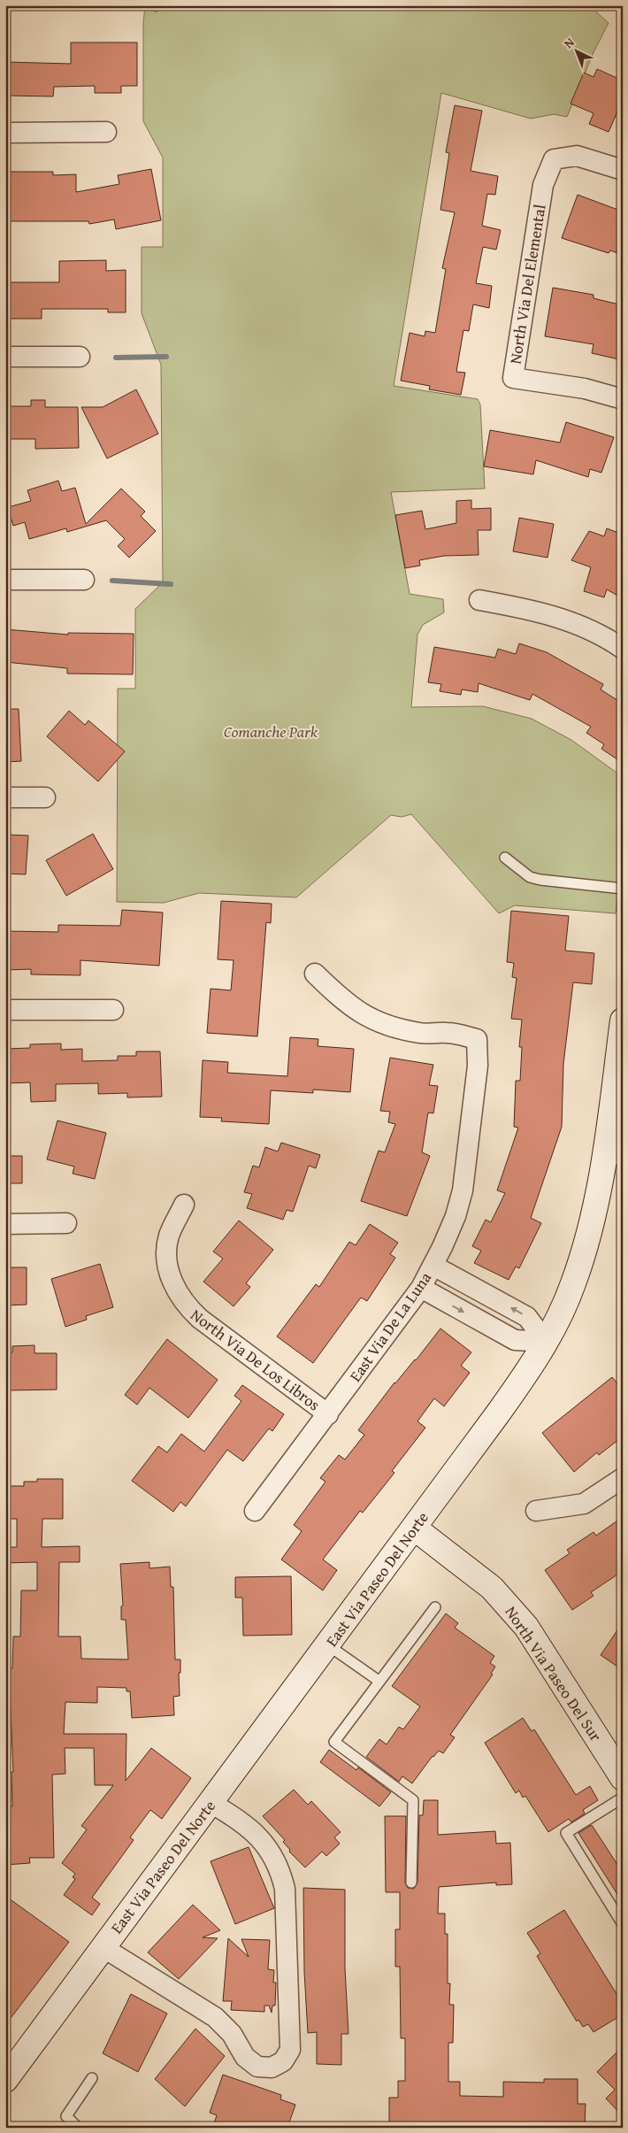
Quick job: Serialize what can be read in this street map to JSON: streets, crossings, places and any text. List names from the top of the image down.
{
  "streets": {
    "street": [
      "North Via Del Elemental",
      "East Via De La Luna",
      "North Via De Los Libros",
      "East Via Paseo Del Norte",
      "North Via Paseo Del Sur"
    ]
  },
  "crossings": [
    ["East Via De La Luna", "North Via De Los Libros"],
    ["East Via Paseo Del Norte", "North Via Paseo Del Sur"]
  ],
  "parks": ["Comanche Park"],
  "north": "top left"
}
